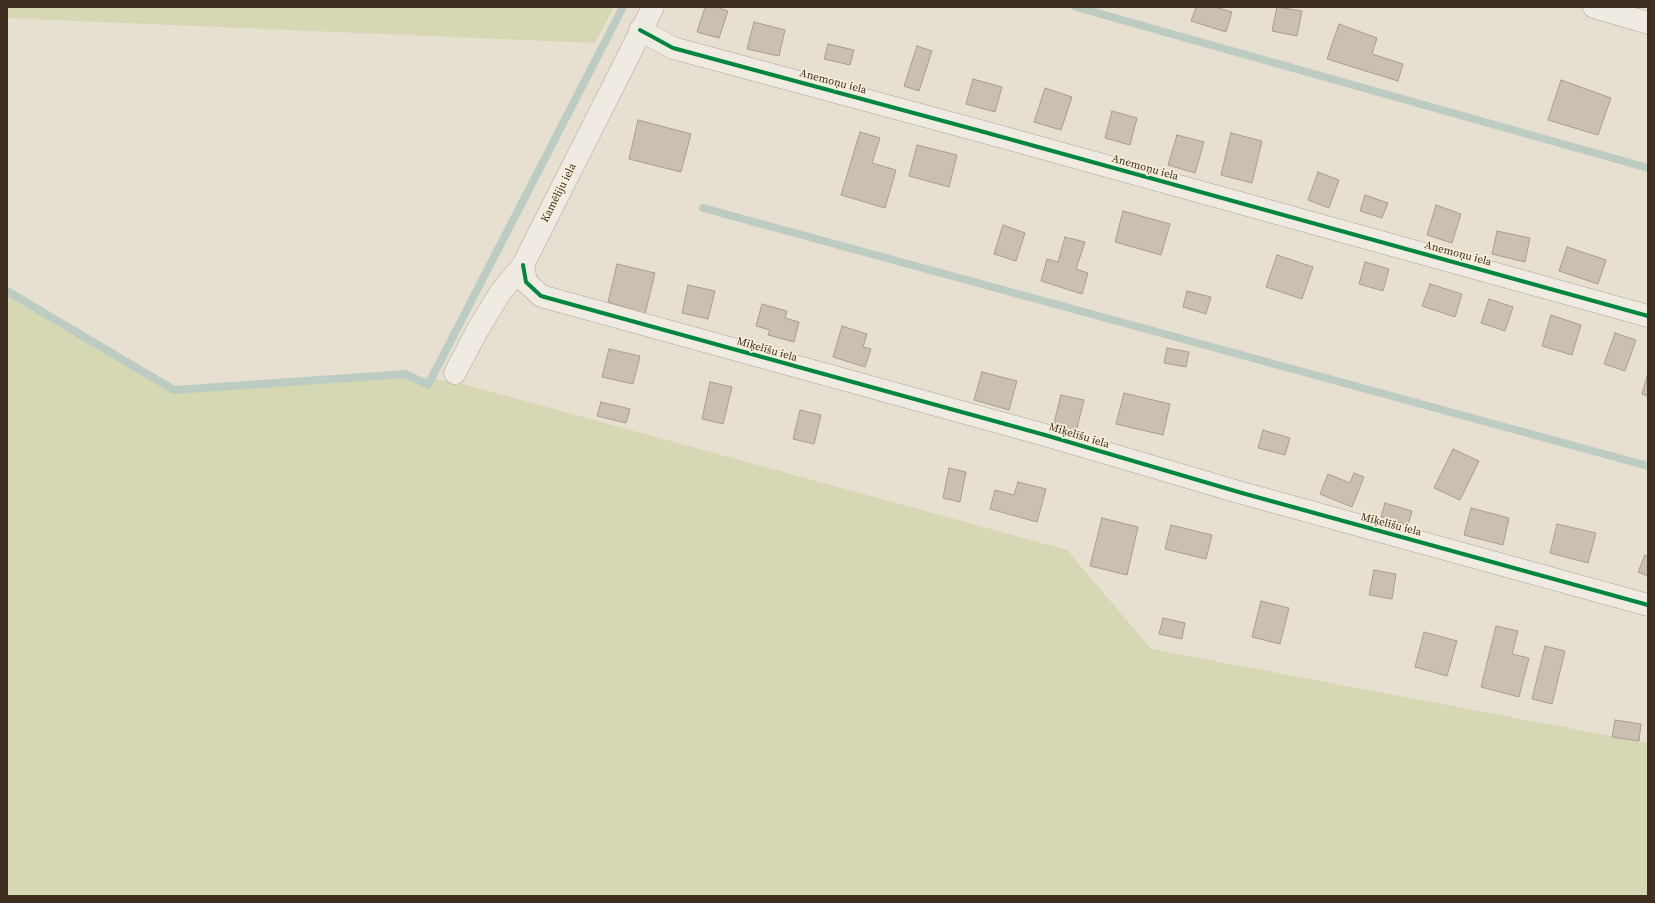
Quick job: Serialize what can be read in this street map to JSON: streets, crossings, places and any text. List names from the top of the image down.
{
  "streets": {
    "street": ["Anemoņu iela", "Kamēliju iela", "Miķelīšu iela"]
  },
  "crossings": [
    ["Anemoņu iela", "Kamēliju iela"],
    ["Kamēliju iela", "Miķelīšu iela"]
  ]
}
